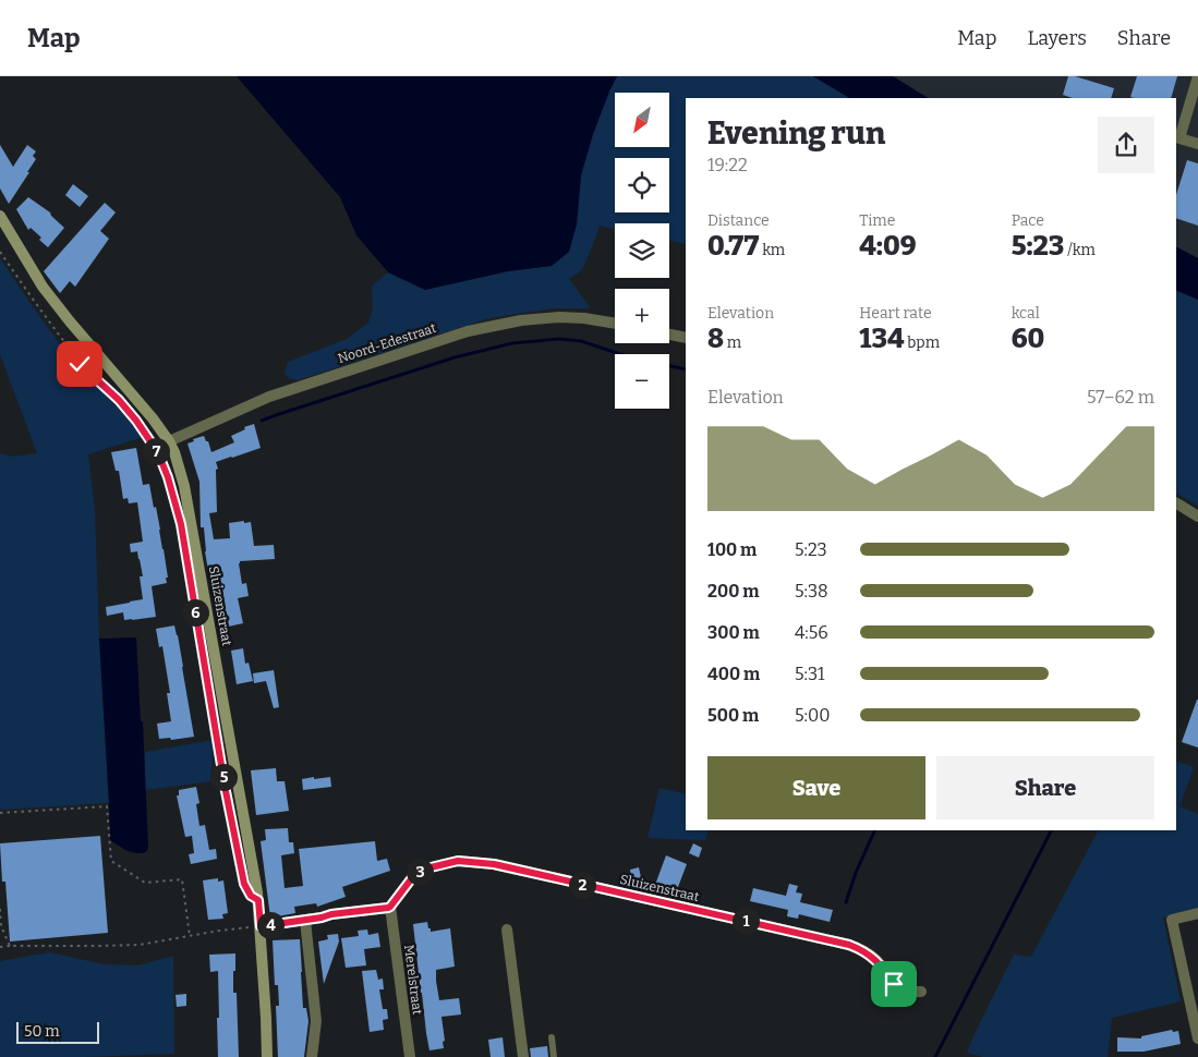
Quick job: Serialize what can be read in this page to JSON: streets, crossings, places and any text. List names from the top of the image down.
{
  "streets": {
    "street": ["Noord-Edestraat", "Sluizenstraat", "Merelstraat"]
  },
  "crossings": [
    ["Noord-Edestraat", "Sluizenstraat"],
    ["Sluizenstraat", "Merelstraat"]
  ],
  "scale_bar": "50 m",
  "north": "bottom left",
  "page": {
    "header": "Map",
    "nav": ["Map", "Layers", "Share"],
    "map_buttons": ["+", "−"],
    "heading": ["Evening run", "19:22"],
    "stats": [
      ["Distance", "0.77 km"],
      ["Time", "4:09"],
      ["Pace", "5:23 /km"],
      ["Elevation", "8 m"],
      ["Heart rate", "134 bpm"],
      ["kcal", "60"]
    ],
    "chart": ["Elevation", "57–62 m"],
    "pins": [
      "7",
      "6",
      "5",
      "3",
      "2",
      "1",
      "4"
    ],
    "list": [
      {
        "name": "100 m",
        "note": "5:23"
      },
      {
        "name": "200 m",
        "note": "5:38"
      },
      {
        "name": "300 m",
        "note": "4:56"
      },
      {
        "name": "400 m",
        "note": "5:31"
      },
      {
        "name": "500 m",
        "note": "5:00"
      }
    ],
    "buttons": ["Save", "Share"],
    "scale": "50 m"
  }
}
